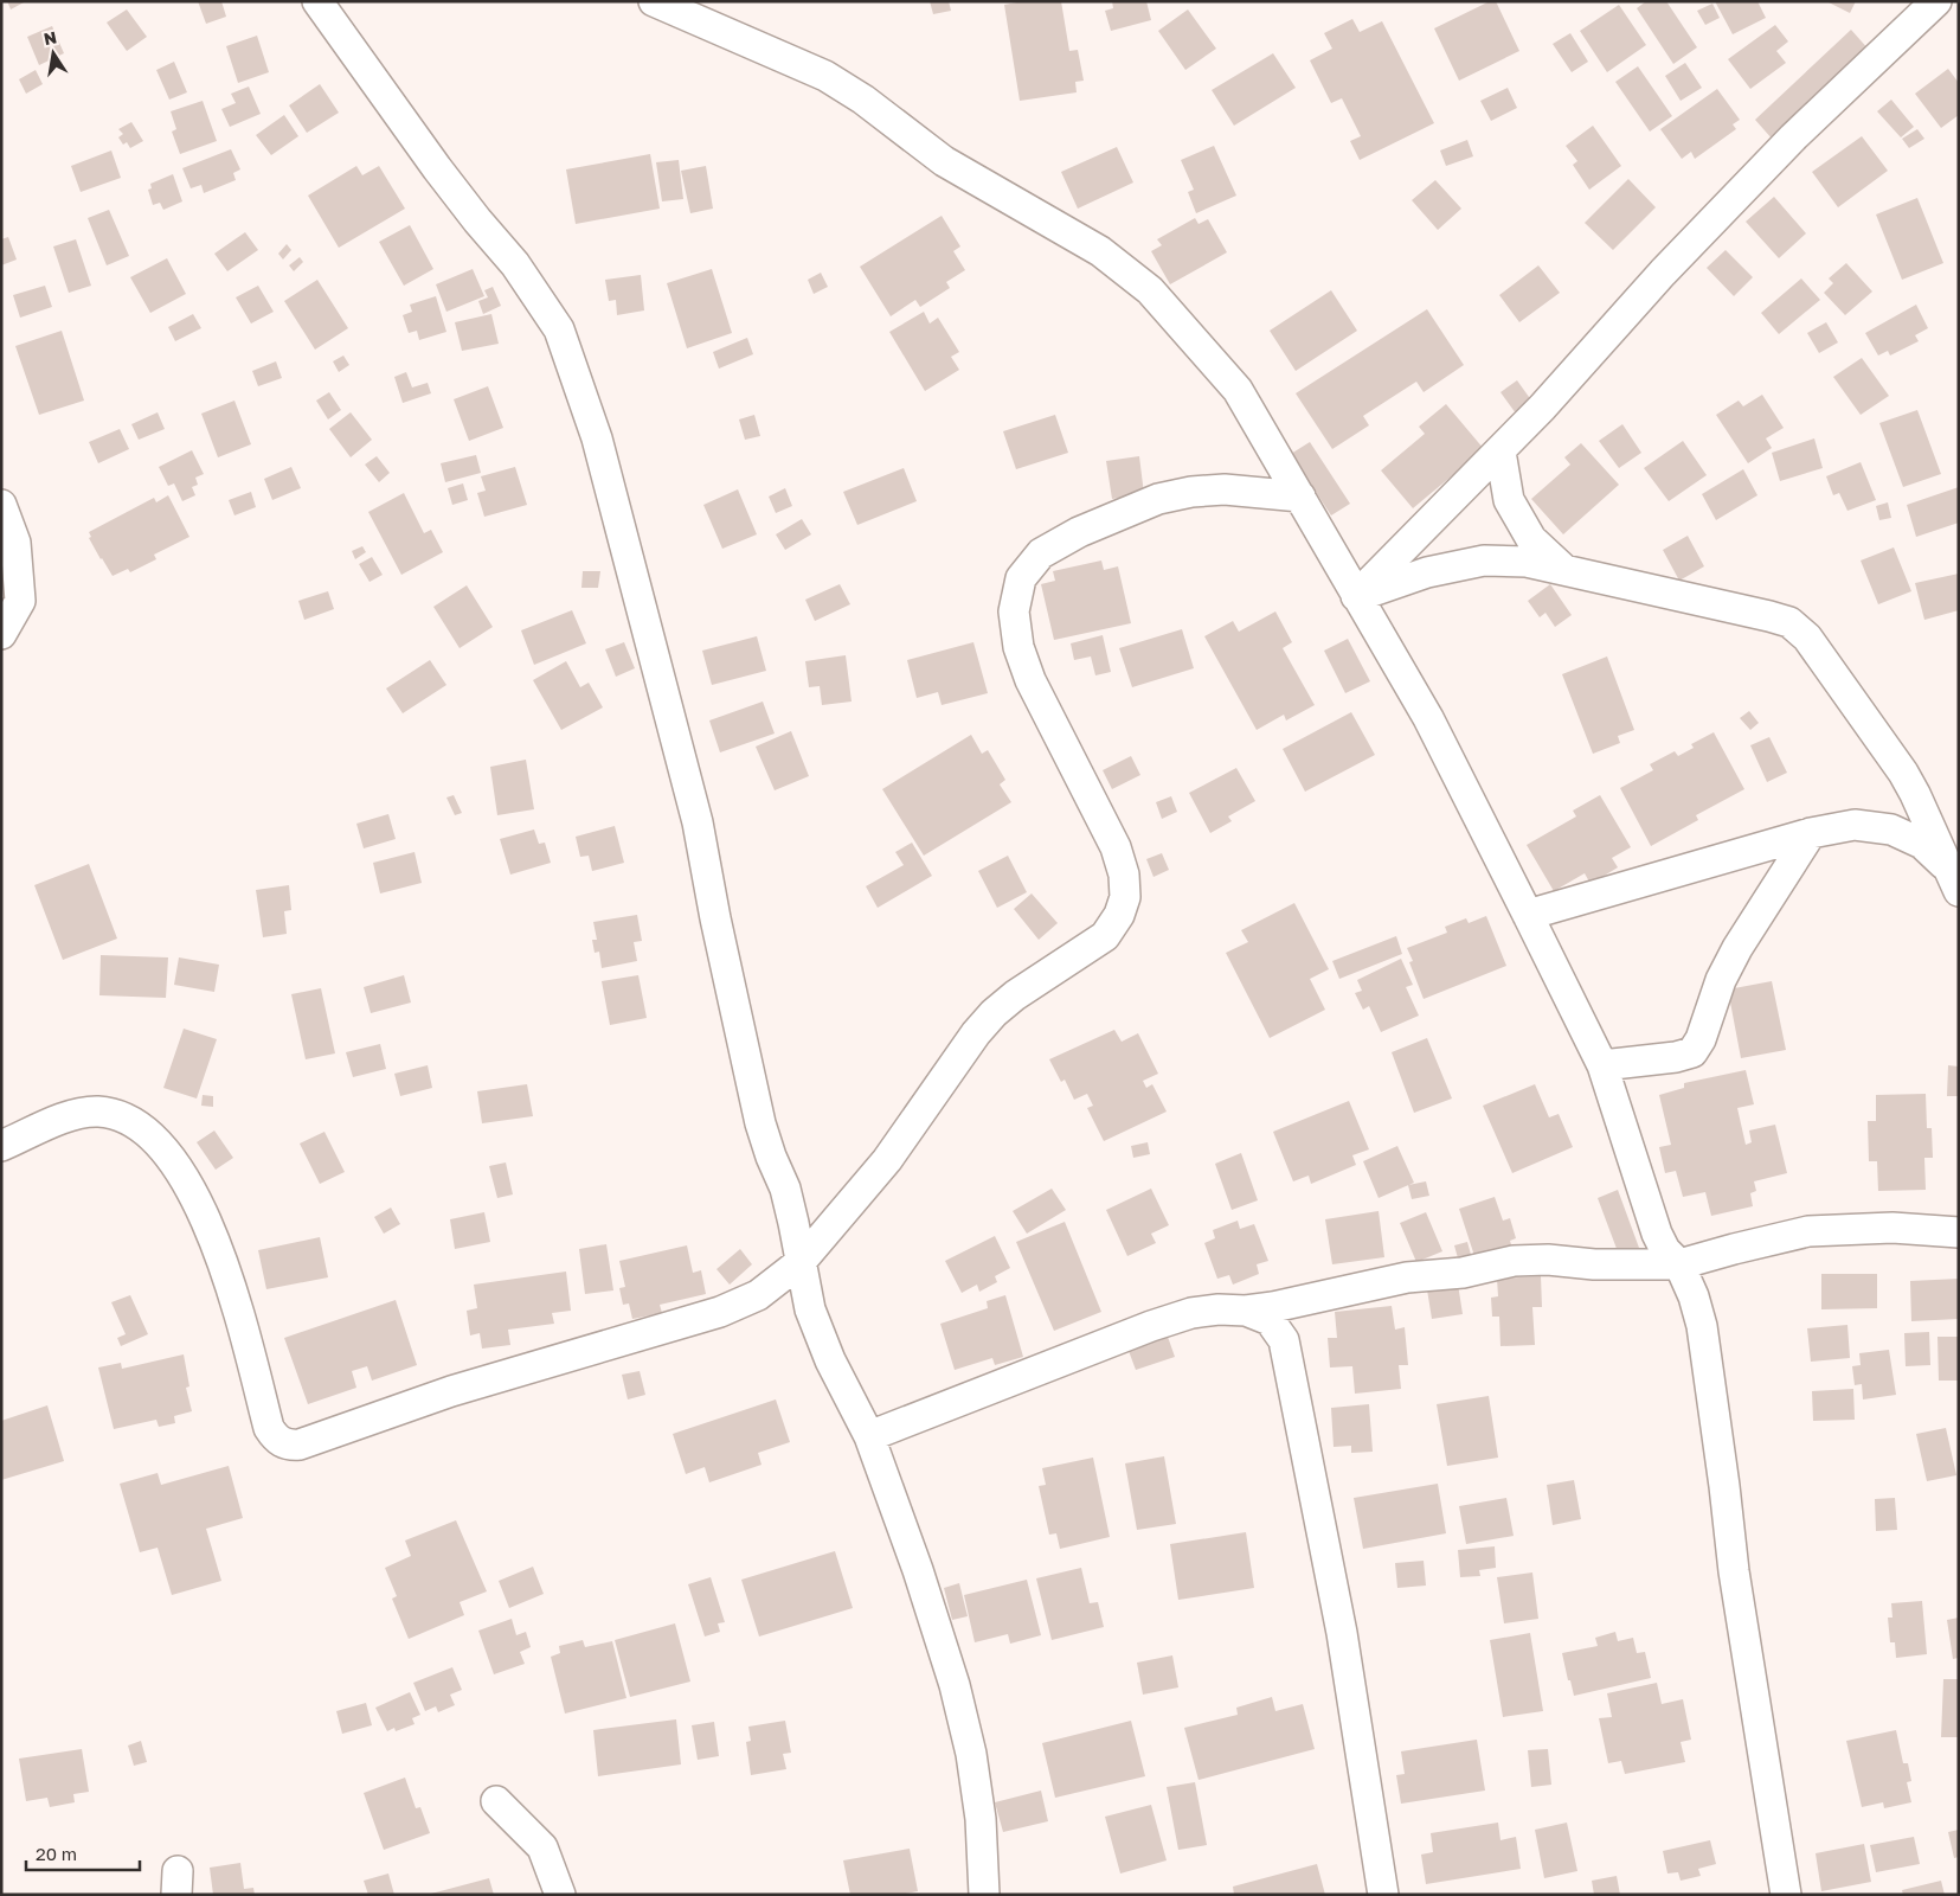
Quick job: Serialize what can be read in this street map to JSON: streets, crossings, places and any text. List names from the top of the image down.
{
  "scale_bar": "20 m",
  "north": "top"
}
